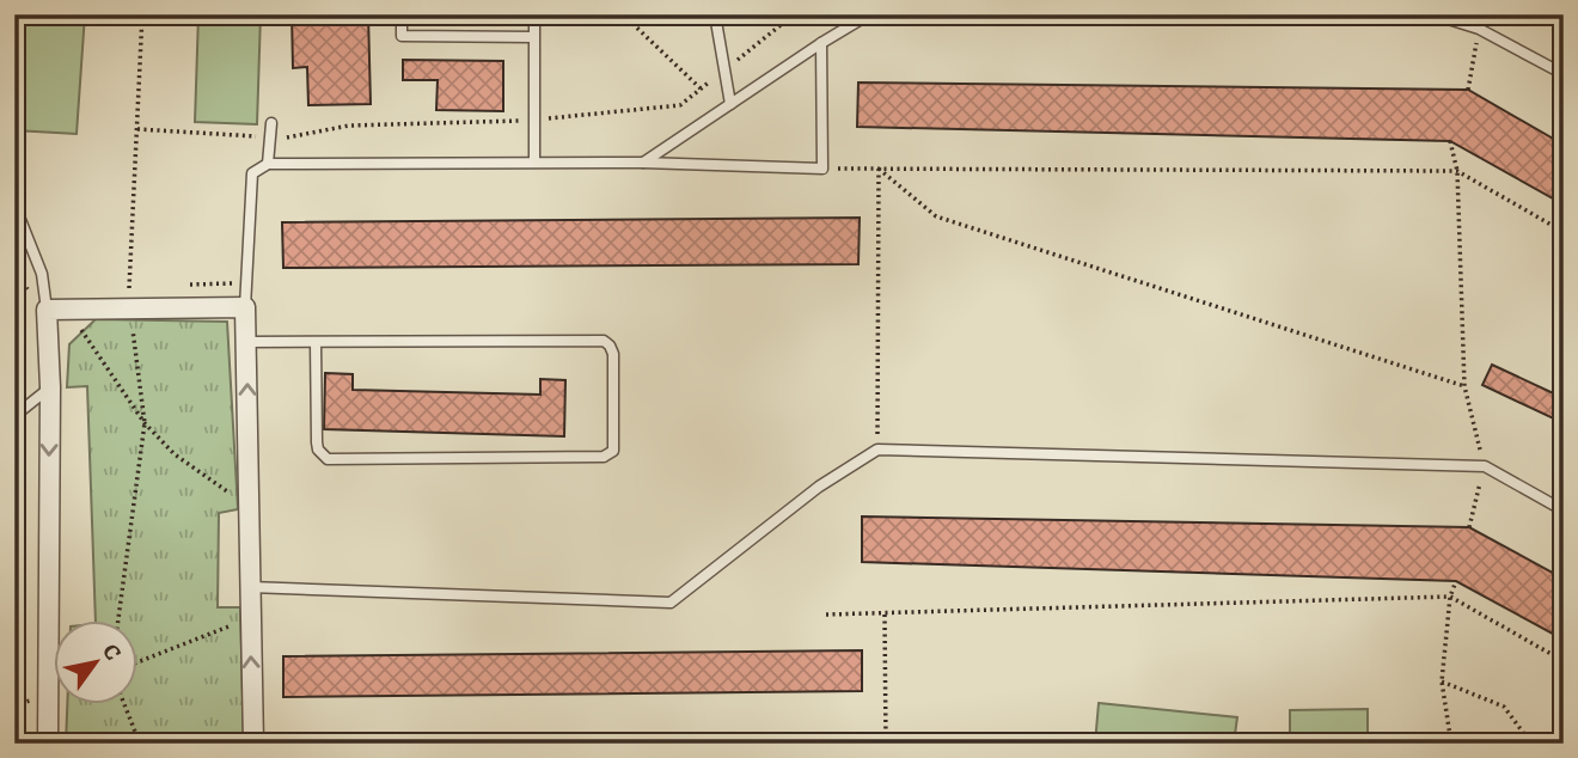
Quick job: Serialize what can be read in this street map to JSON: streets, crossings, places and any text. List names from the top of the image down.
{
  "north": "top right"
}
